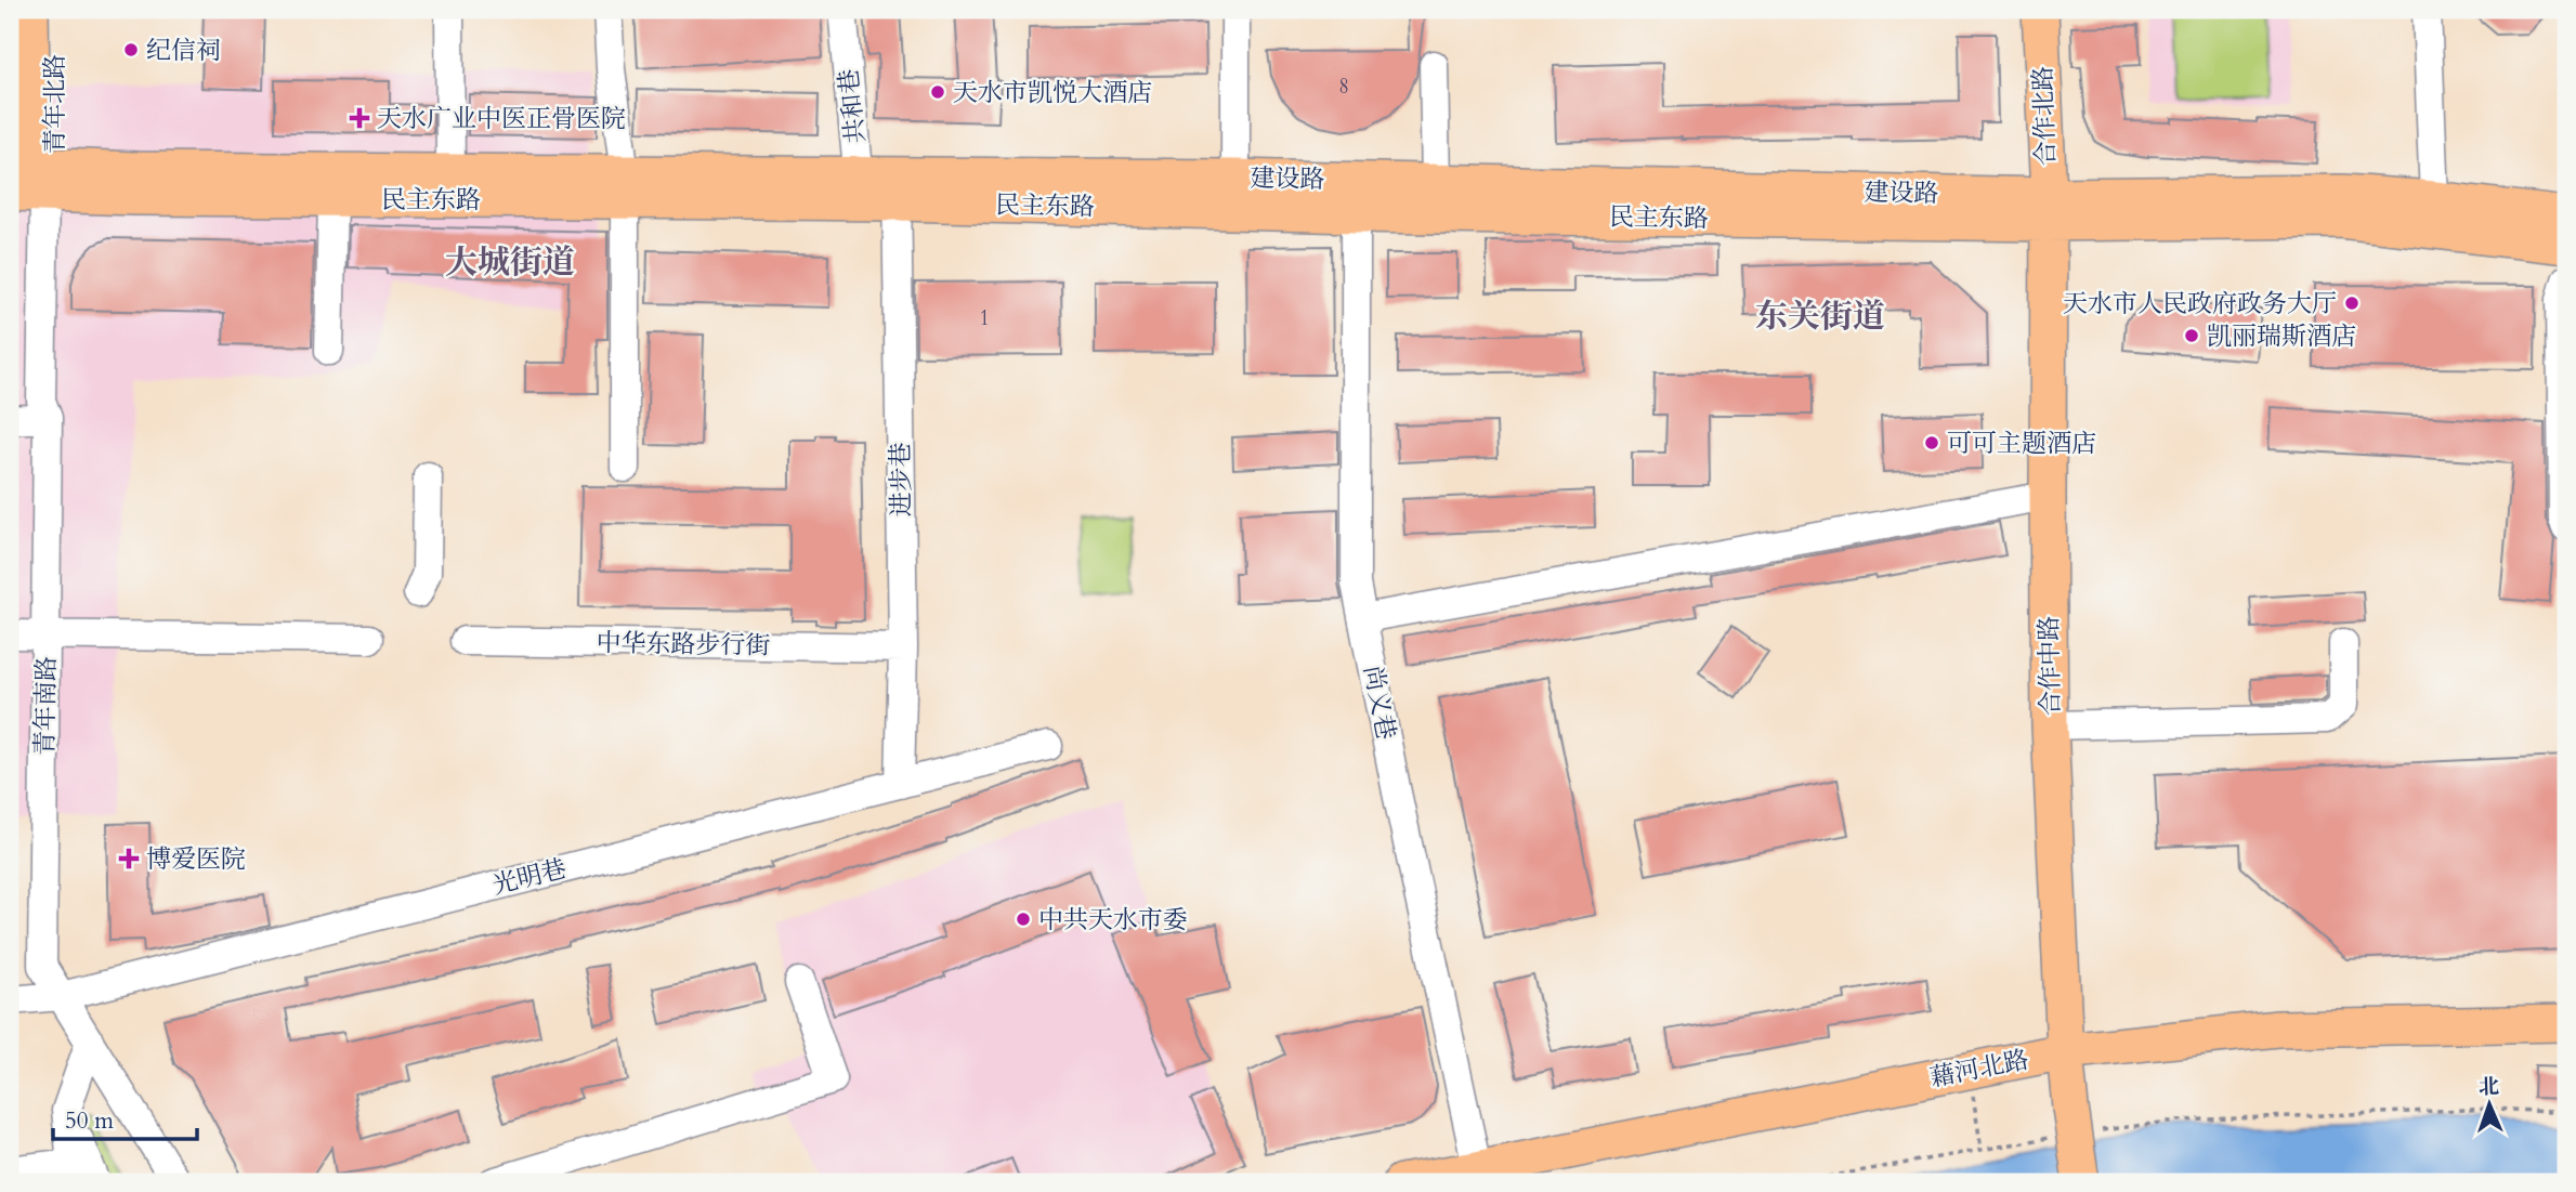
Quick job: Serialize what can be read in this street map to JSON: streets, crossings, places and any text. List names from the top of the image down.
{
  "streets": {
    "main road": [
      "青年北路",
      "合作北路",
      "建设路",
      "民主东路",
      "合作中路",
      "藉河北路"
    ],
    "street": [
      "共和巷",
      "进步巷",
      "中华东路步行街",
      "尚义巷",
      "青年南路",
      "光明巷"
    ]
  },
  "crossings": [
    ["青年北路", "民主东路"],
    ["青年北路", "青年南路"],
    ["共和巷", "民主东路"],
    ["合作北路", "建设路"],
    ["合作北路", "民主东路"],
    ["合作北路", "合作中路"],
    ["建设路", "民主东路"],
    ["建设路", "合作中路"],
    ["民主东路", "进步巷"],
    ["民主东路", "合作中路"],
    ["民主东路", "尚义巷"],
    ["民主东路", "青年南路"],
    ["进步巷", "中华东路步行街"],
    ["进步巷", "光明巷"],
    ["合作中路", "藉河北路"],
    ["尚义巷", "藉河北路"],
    ["青年南路", "光明巷"]
  ],
  "districts": ["大城街道", "东关街道"],
  "places": {
    "other": [
      "纪信祠",
      "天水市凯悦大酒店",
      "天水市人民政府政务大厅",
      "凯丽瑞斯酒店",
      "可可主题酒店",
      "中共天水市委"
    ],
    "health": ["天水广业中医正骨医院", "博爱医院"]
  },
  "house_numbers": ["8", "1"],
  "scale_bar": "50 m",
  "north": "top"
}
